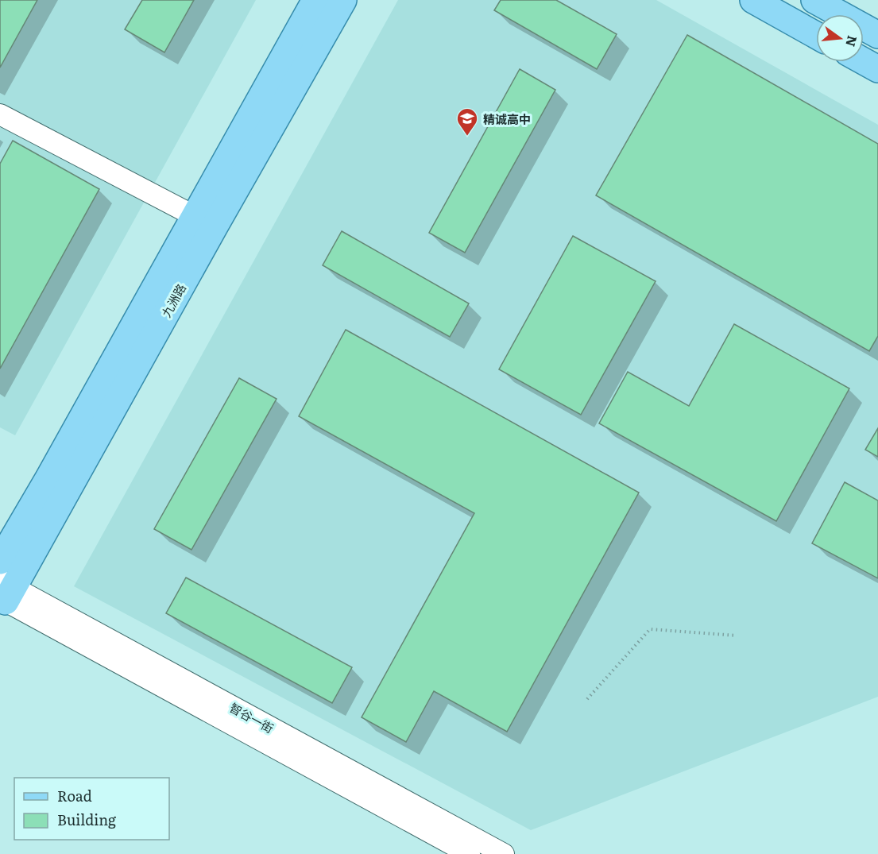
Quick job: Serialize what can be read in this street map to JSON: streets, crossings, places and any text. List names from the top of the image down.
{
  "streets": {
    "main road": ["九洲路"],
    "street": ["智谷一街"]
  },
  "crossings": [
    ["九洲路", "智谷一街"]
  ],
  "places": {
    "school or university": ["精诚高中"]
  },
  "legend": ["Road", "Building"],
  "north": "right"
}
